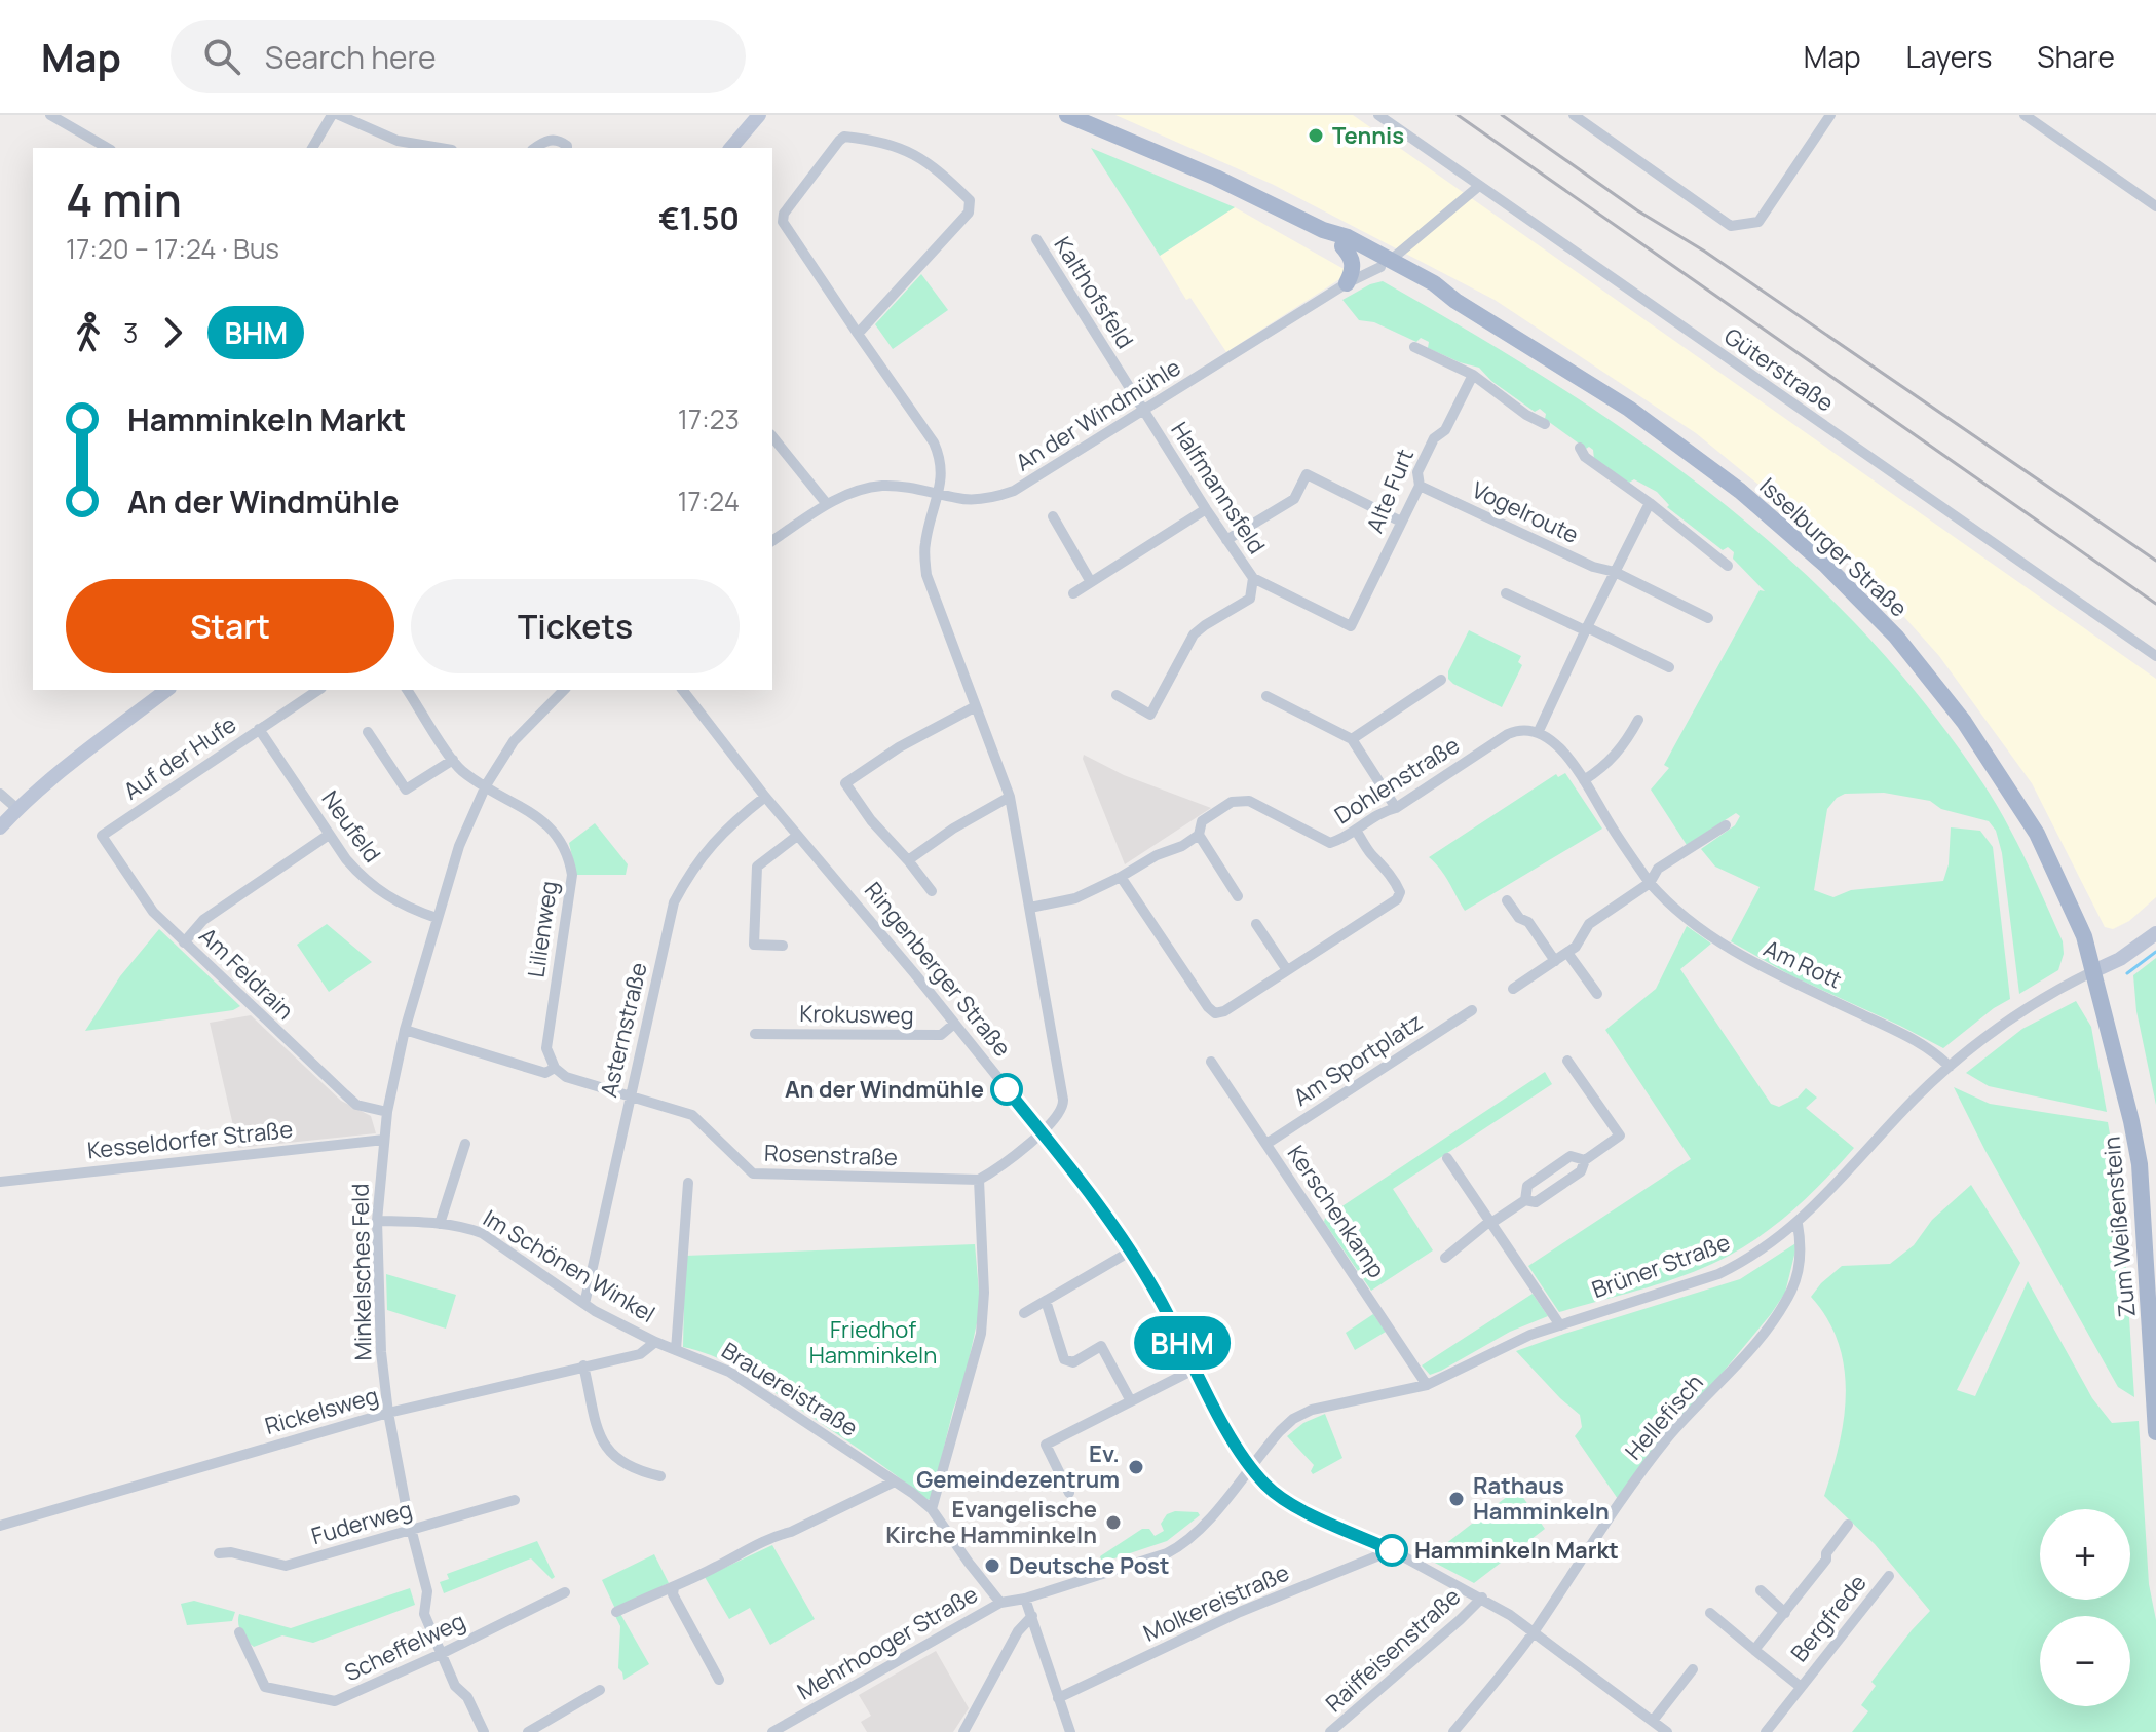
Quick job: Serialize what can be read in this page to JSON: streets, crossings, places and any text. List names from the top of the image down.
{
  "streets": {
    "main road": ["Isselburger Straße", "Zum Weißenstein", "Brüner Straße"],
    "street": [
      "Kalthofsfeld",
      "Güterstraße",
      "An der Windmühle",
      "Halfmannsfeld",
      "Alte Furt",
      "Vogelroute",
      "Auf der Hufe",
      "Dohlenstraße",
      "Neufeld",
      "Lilienweg",
      "Am Rott",
      "Ringenberger Straße",
      "Am Feldrain",
      "Krokusweg",
      "Asternstraße",
      "Am Sportplatz",
      "Kesseldorfer Straße",
      "Rosenstraße",
      "Kerschenkamp",
      "Im Schönen Winkel",
      "Minkelsches Feld",
      "Brauereistraße",
      "Rickelsweg",
      "Hellefisch",
      "Fuderweg",
      "Molkereistraße",
      "Bergfrede",
      "Mehrhooger Straße",
      "Scheffelweg",
      "Raiffeisenstraße"
    ]
  },
  "crossings": [
    ["Kalthofsfeld", "An der Windmühle"],
    ["Kalthofsfeld", "Halfmannsfeld"],
    ["Güterstraße", "An der Windmühle"],
    ["An der Windmühle", "Halfmannsfeld"],
    ["An der Windmühle", "Isselburger Straße"],
    ["Halfmannsfeld", "Alte Furt"],
    ["Alte Furt", "Vogelroute"],
    ["Isselburger Straße", "Zum Weißenstein"],
    ["Isselburger Straße", "Brüner Straße"],
    ["Auf der Hufe", "Neufeld"],
    ["Auf der Hufe", "Am Feldrain"],
    ["Dohlenstraße", "Am Rott"],
    ["Neufeld", "Minkelsches Feld"],
    ["Lilienweg", "Rosenstraße"],
    ["Lilienweg", "Minkelsches Feld"],
    ["Am Rott", "Brüner Straße"],
    ["Ringenberger Straße", "Krokusweg"],
    ["Ringenberger Straße", "Asternstraße"],
    ["Ringenberger Straße", "Brüner Straße"],
    ["Ringenberger Straße", "Hellefisch"],
    ["Ringenberger Straße", "Molkereistraße"],
    ["Ringenberger Straße", "Mehrhooger Straße"],
    ["Ringenberger Straße", "Raiffeisenstraße"],
    ["Am Feldrain", "Minkelsches Feld"],
    ["Asternstraße", "Rosenstraße"],
    ["Asternstraße", "Im Schönen Winkel"],
    ["Am Sportplatz", "Kerschenkamp"],
    ["Kesseldorfer Straße", "Minkelsches Feld"],
    ["Kerschenkamp", "Brüner Straße"],
    ["Zum Weißenstein", "Brüner Straße"],
    ["Im Schönen Winkel", "Minkelsches Feld"],
    ["Im Schönen Winkel", "Brauereistraße"],
    ["Im Schönen Winkel", "Rickelsweg"],
    ["Brüner Straße", "Hellefisch"],
    ["Brüner Straße", "Mehrhooger Straße"],
    ["Minkelsches Feld", "Rickelsweg"],
    ["Minkelsches Feld", "Fuderweg"],
    ["Minkelsches Feld", "Scheffelweg"],
    ["Brauereistraße", "Mehrhooger Straße"]
  ],
  "parks": ["Friedhof Hamminkeln"],
  "places": [
    "Tennis",
    "An der Windmühle",
    "Ev. Gemeindezentrum",
    "Rathaus Hamminkeln",
    "Evangelische Kirche Hamminkeln",
    "Hamminkeln Markt",
    "Deutsche Post"
  ],
  "lines": ["bus line BHM"],
  "page": {
    "header": "Map",
    "search": "Search here",
    "nav": ["Map", "Layers", "Share"],
    "on_map": "BHM",
    "heading": ["4 min", "17:20 – 17:24 · Bus", "€1.50"],
    "legs": ["3", "BHM"],
    "list": [
      {
        "name": "Hamminkeln Markt",
        "value": "17:23"
      },
      {
        "name": "An der Windmühle",
        "value": "17:24"
      }
    ],
    "buttons": ["Start", "Tickets"],
    "map_buttons": ["+", "−"]
  }
}
